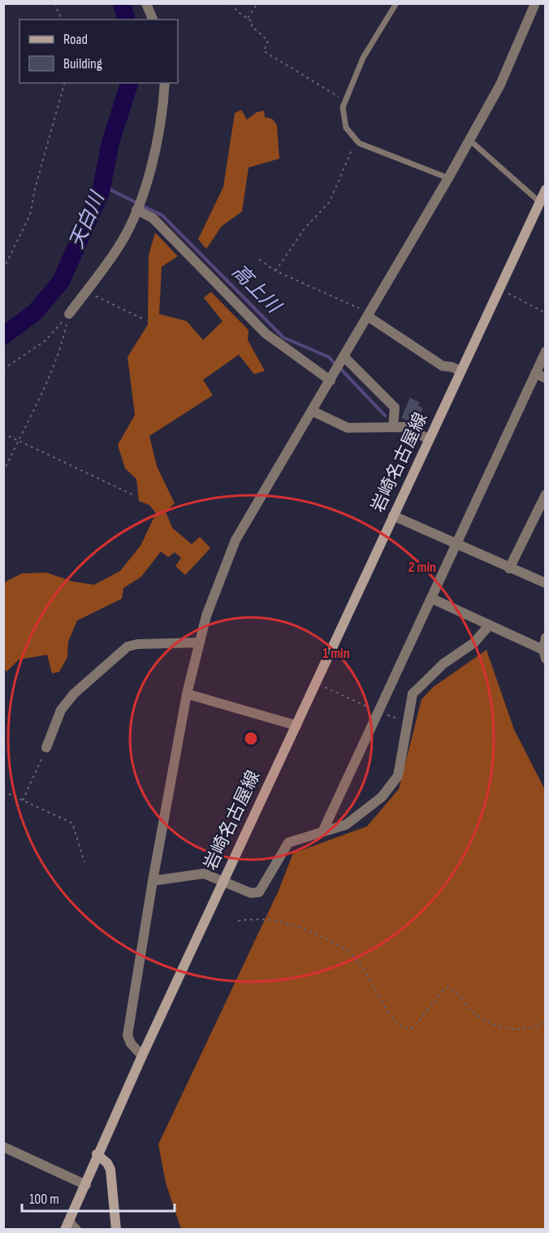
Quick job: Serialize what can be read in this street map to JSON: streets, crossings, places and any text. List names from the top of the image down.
{
  "streets": {
    "main road": ["岩崎名古屋線"]
  },
  "water": ["天白川", "高上川"],
  "legend": ["Road", "Building"],
  "scale_bar": "100 m",
  "rings": ["2 min", "1 min"]
}
